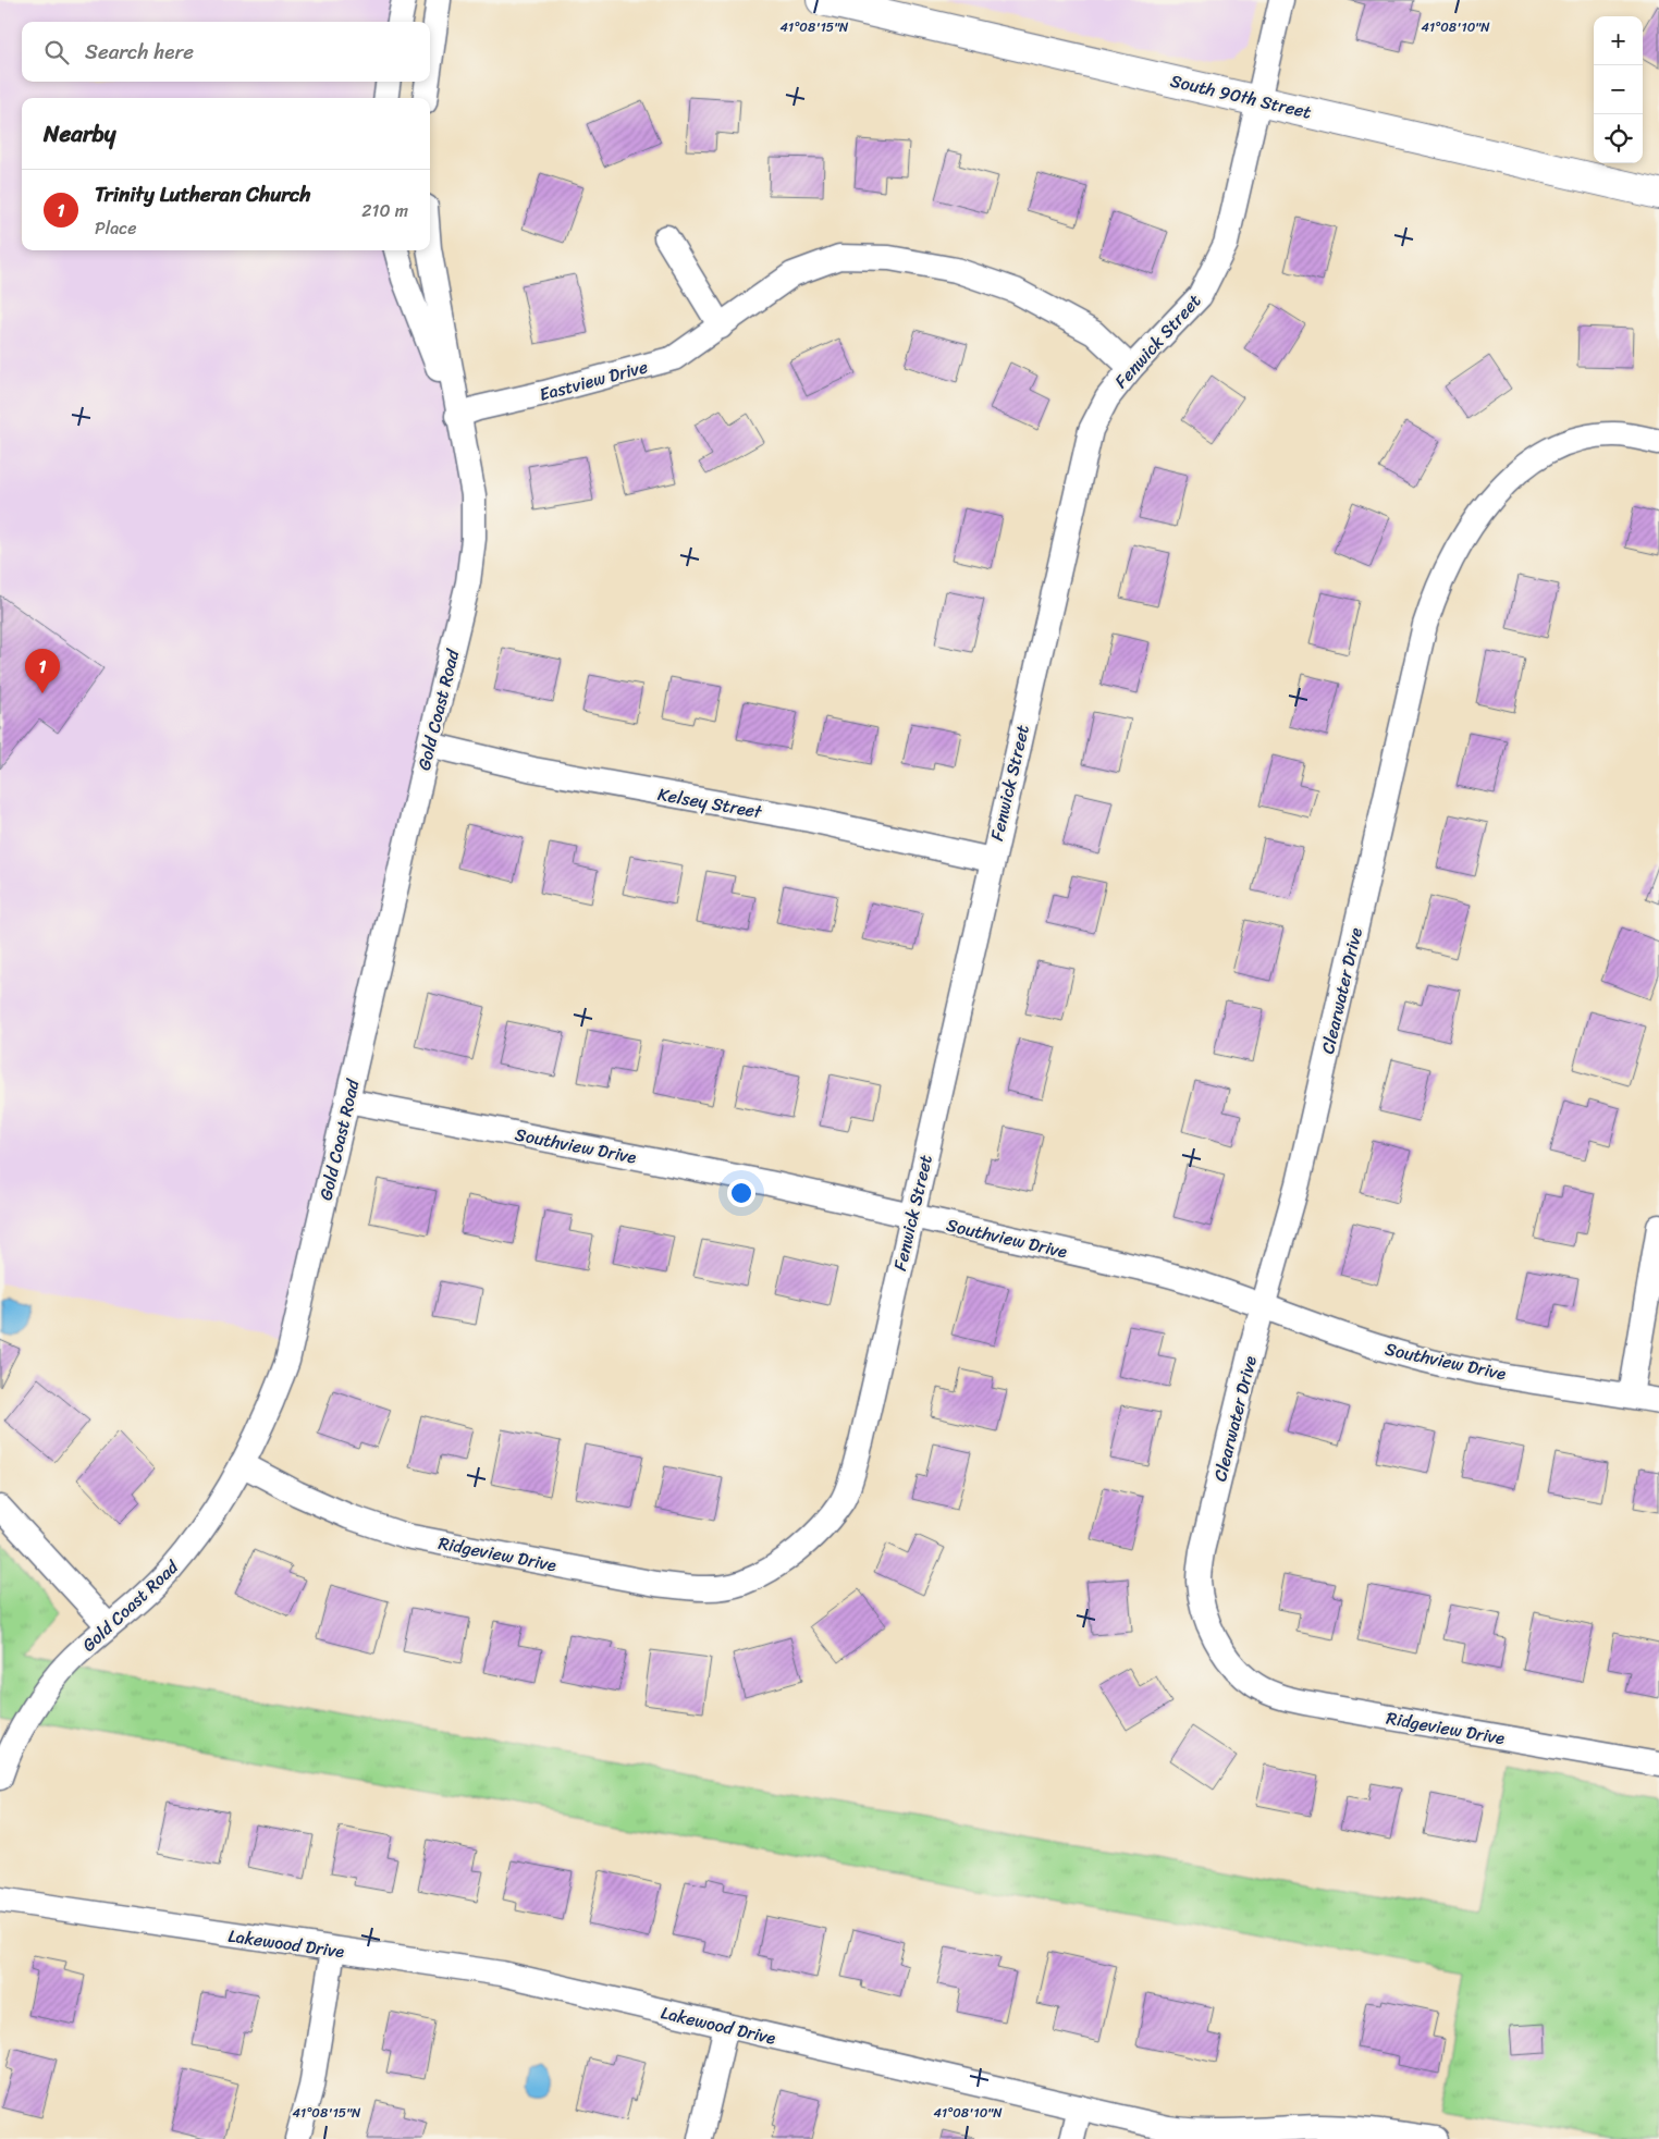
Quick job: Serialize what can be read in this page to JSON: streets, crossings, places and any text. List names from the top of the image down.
{
  "streets": {
    "street": [
      "South 90th Street",
      "Fenwick Street",
      "Eastview Drive",
      "Gold Coast Road",
      "Kelsey Street",
      "Clearwater Drive",
      "Southview Drive",
      "Ridgeview Drive",
      "Lakewood Drive"
    ]
  },
  "crossings": [
    ["South 90th Street", "Fenwick Street"],
    ["Fenwick Street", "Eastview Drive"],
    ["Fenwick Street", "Kelsey Street"],
    ["Fenwick Street", "Southview Drive"],
    ["Fenwick Street", "Ridgeview Drive"],
    ["Eastview Drive", "Gold Coast Road"],
    ["Gold Coast Road", "Kelsey Street"],
    ["Gold Coast Road", "Southview Drive"],
    ["Gold Coast Road", "Ridgeview Drive"],
    ["Clearwater Drive", "Southview Drive"],
    ["Clearwater Drive", "Ridgeview Drive"]
  ],
  "page": {
    "map_buttons": ["+", "−"],
    "search": "Search here",
    "heading": "Nearby",
    "list": [
      {
        "mark": "1",
        "name": "Trinity Lutheran Church",
        "note": "Place",
        "value": "210 m"
      }
    ],
    "pins": "1"
  },
  "coordinates": ["41°08'15\"N", "41°08'10\"N"]
}
